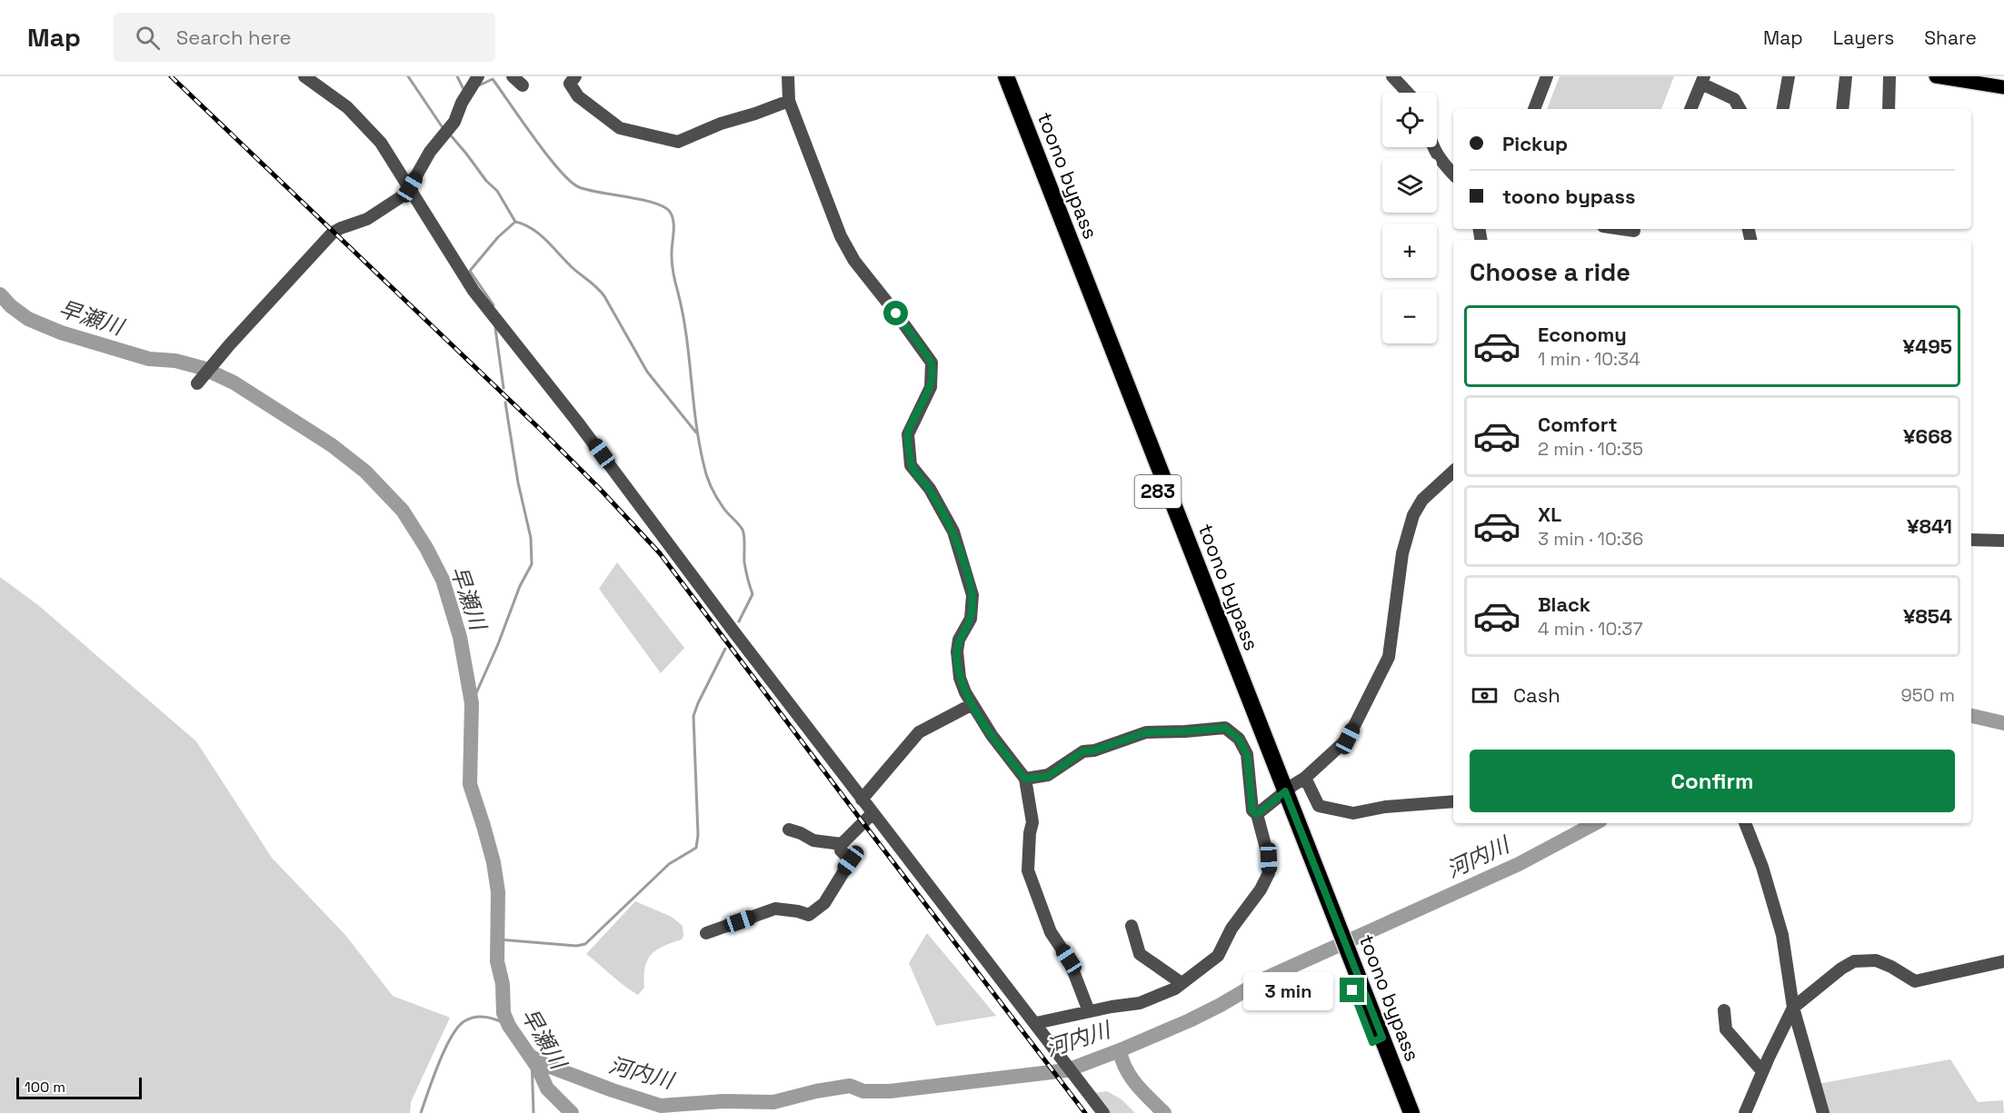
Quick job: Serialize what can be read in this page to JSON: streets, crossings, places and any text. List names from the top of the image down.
{
  "streets": {
    "highway": ["toono bypass", "283"]
  },
  "water": ["早瀬川", "河内川"],
  "scale_bar": "100 m",
  "page": {
    "header": "Map",
    "search": "Search here",
    "nav": ["Map", "Layers", "Share"],
    "map_buttons": ["+", "−"],
    "banner": ["Pickup", "toono bypass"],
    "heading": "Choose a ride",
    "list": [
      {
        "name": "Economy",
        "note": "1 min · 10:34",
        "value": "¥495"
      },
      {
        "name": "Comfort",
        "note": "2 min · 10:35",
        "value": "¥668"
      },
      {
        "name": "XL",
        "note": "3 min · 10:36",
        "value": "¥841"
      },
      {
        "name": "Black",
        "note": "4 min · 10:37",
        "value": "¥854"
      }
    ],
    "pay": ["Cash", "950 m"],
    "buttons": "Confirm",
    "bubble": "3 min",
    "scale": "100 m"
  }
}
